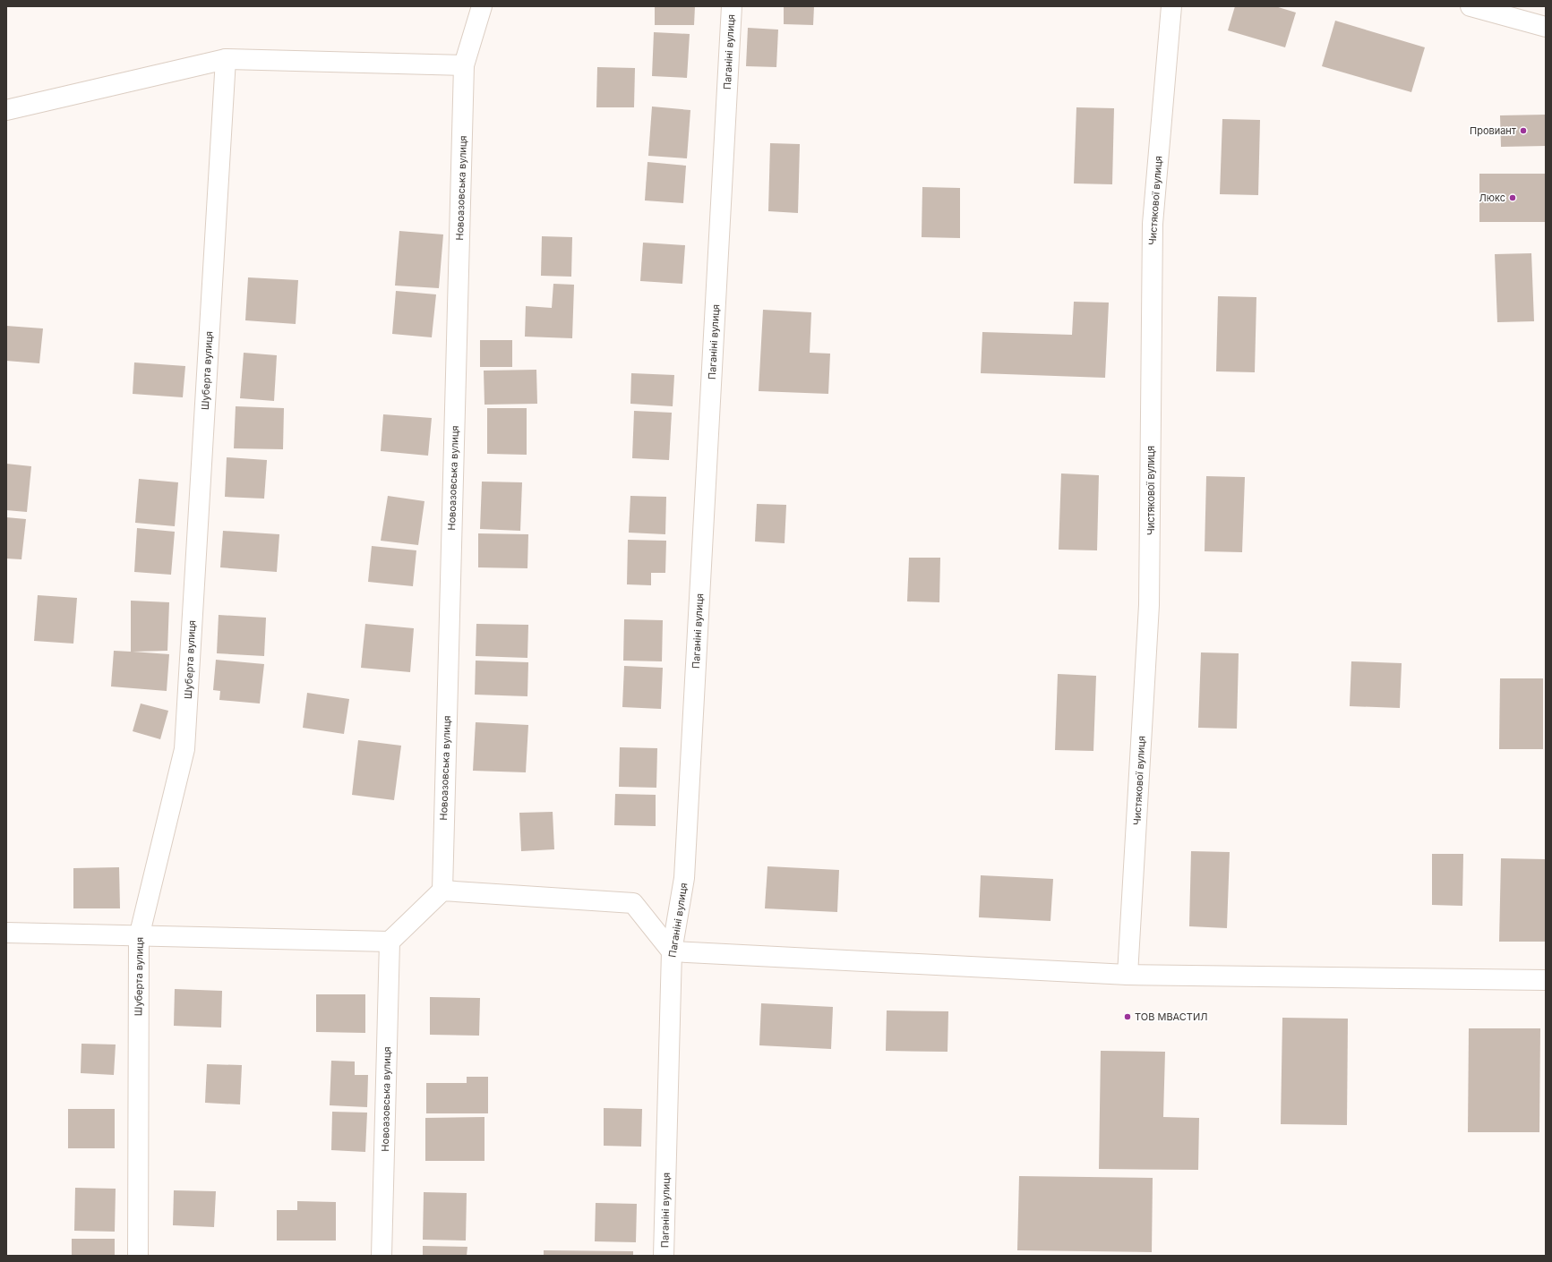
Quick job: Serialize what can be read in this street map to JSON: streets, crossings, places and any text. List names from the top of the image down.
{
  "streets": {
    "street": [
      "Паганіні вулиця",
      "Новоазовська вулиця",
      "Чистякової вулиця",
      "Шуберта вулиця"
    ]
  },
  "places": ["Провиант", "Люкс", "ТОВ МВАСТИЛ"]
}
